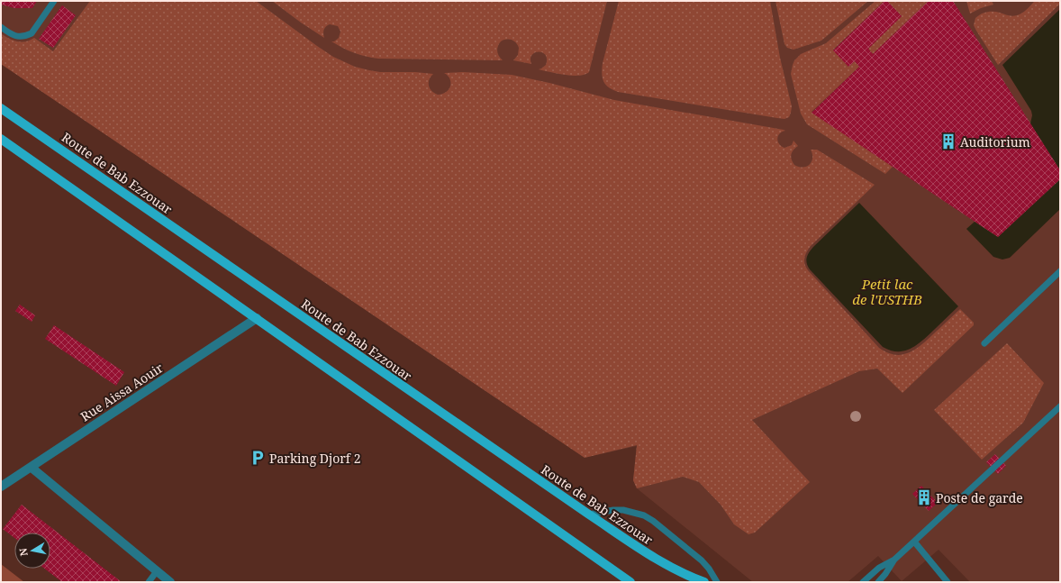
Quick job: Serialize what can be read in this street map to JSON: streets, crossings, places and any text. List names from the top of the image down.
{
  "streets": {
    "main road": ["Route de Bab Ezzouar"],
    "street": ["Rue Aissa Aouir"]
  },
  "water": ["Petit lac de l'USTHB"],
  "places": {
    "building": ["Auditorium", "Poste de garde"],
    "parking": ["Parking Djorf 2"]
  },
  "north": "left"
}
